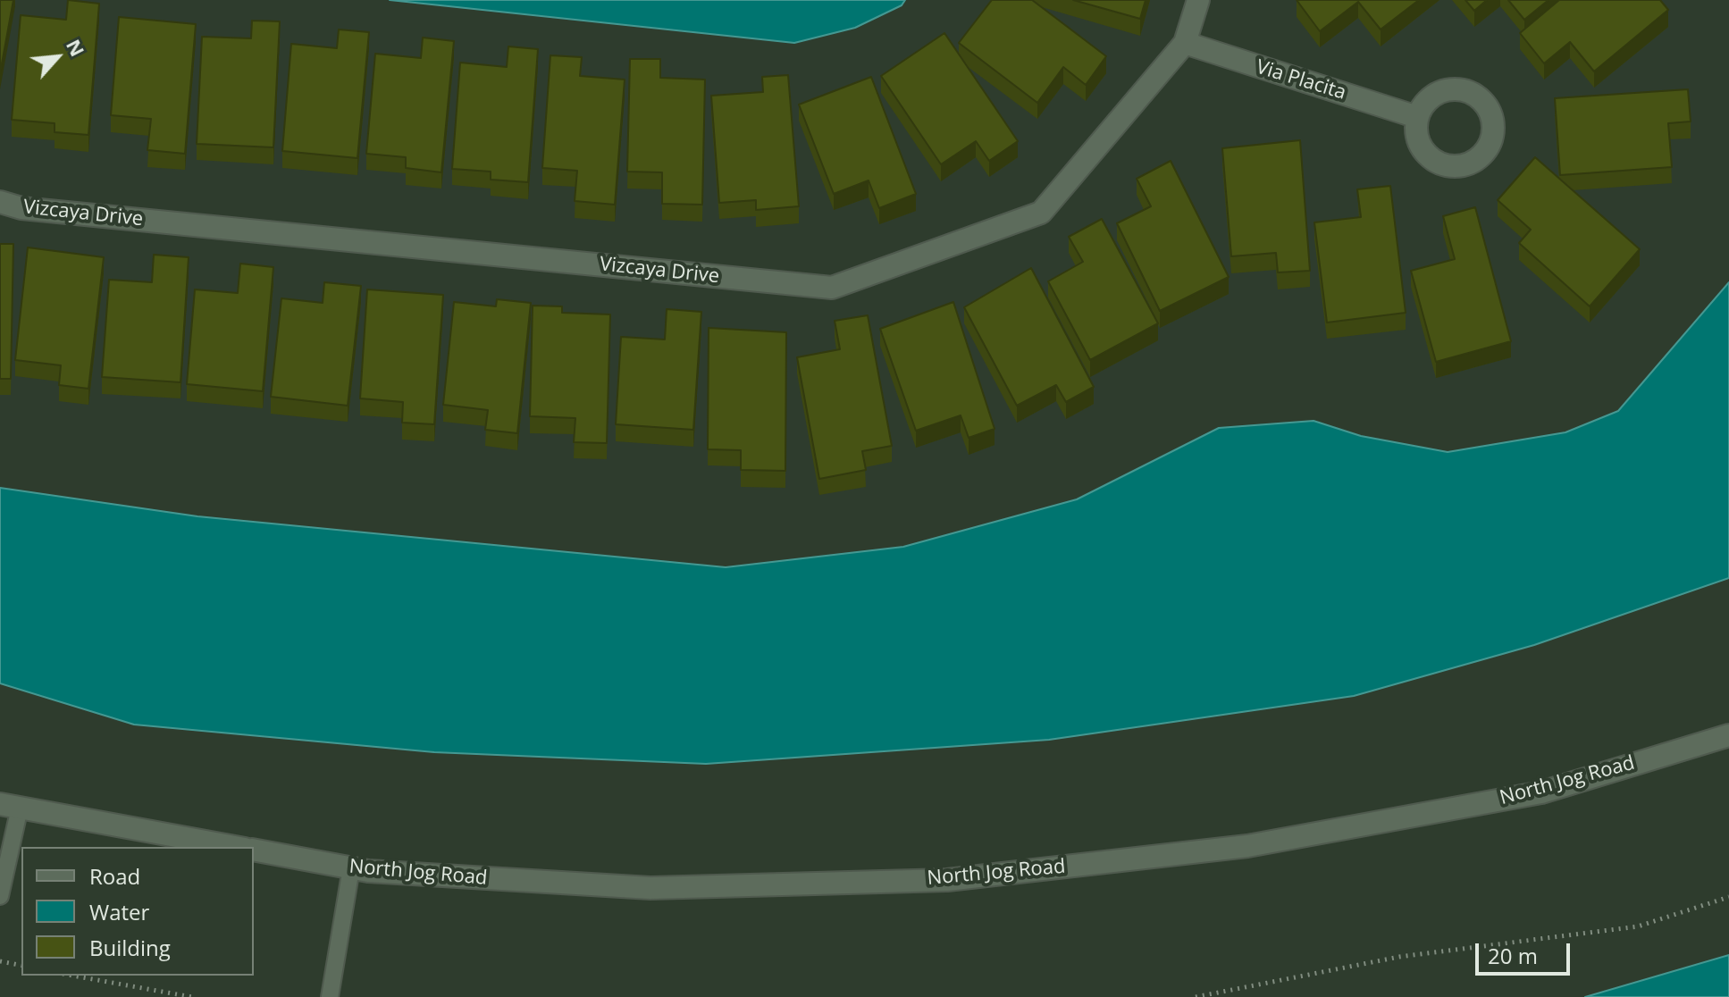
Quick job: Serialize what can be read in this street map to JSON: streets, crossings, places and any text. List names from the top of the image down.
{
  "streets": {
    "street": ["Via Placita", "Vizcaya Drive", "North Jog Road"]
  },
  "crossings": [
    ["Via Placita", "Vizcaya Drive"]
  ],
  "legend": ["Road", "Water", "Building"],
  "scale_bar": "20 m",
  "north": "top right"
}
